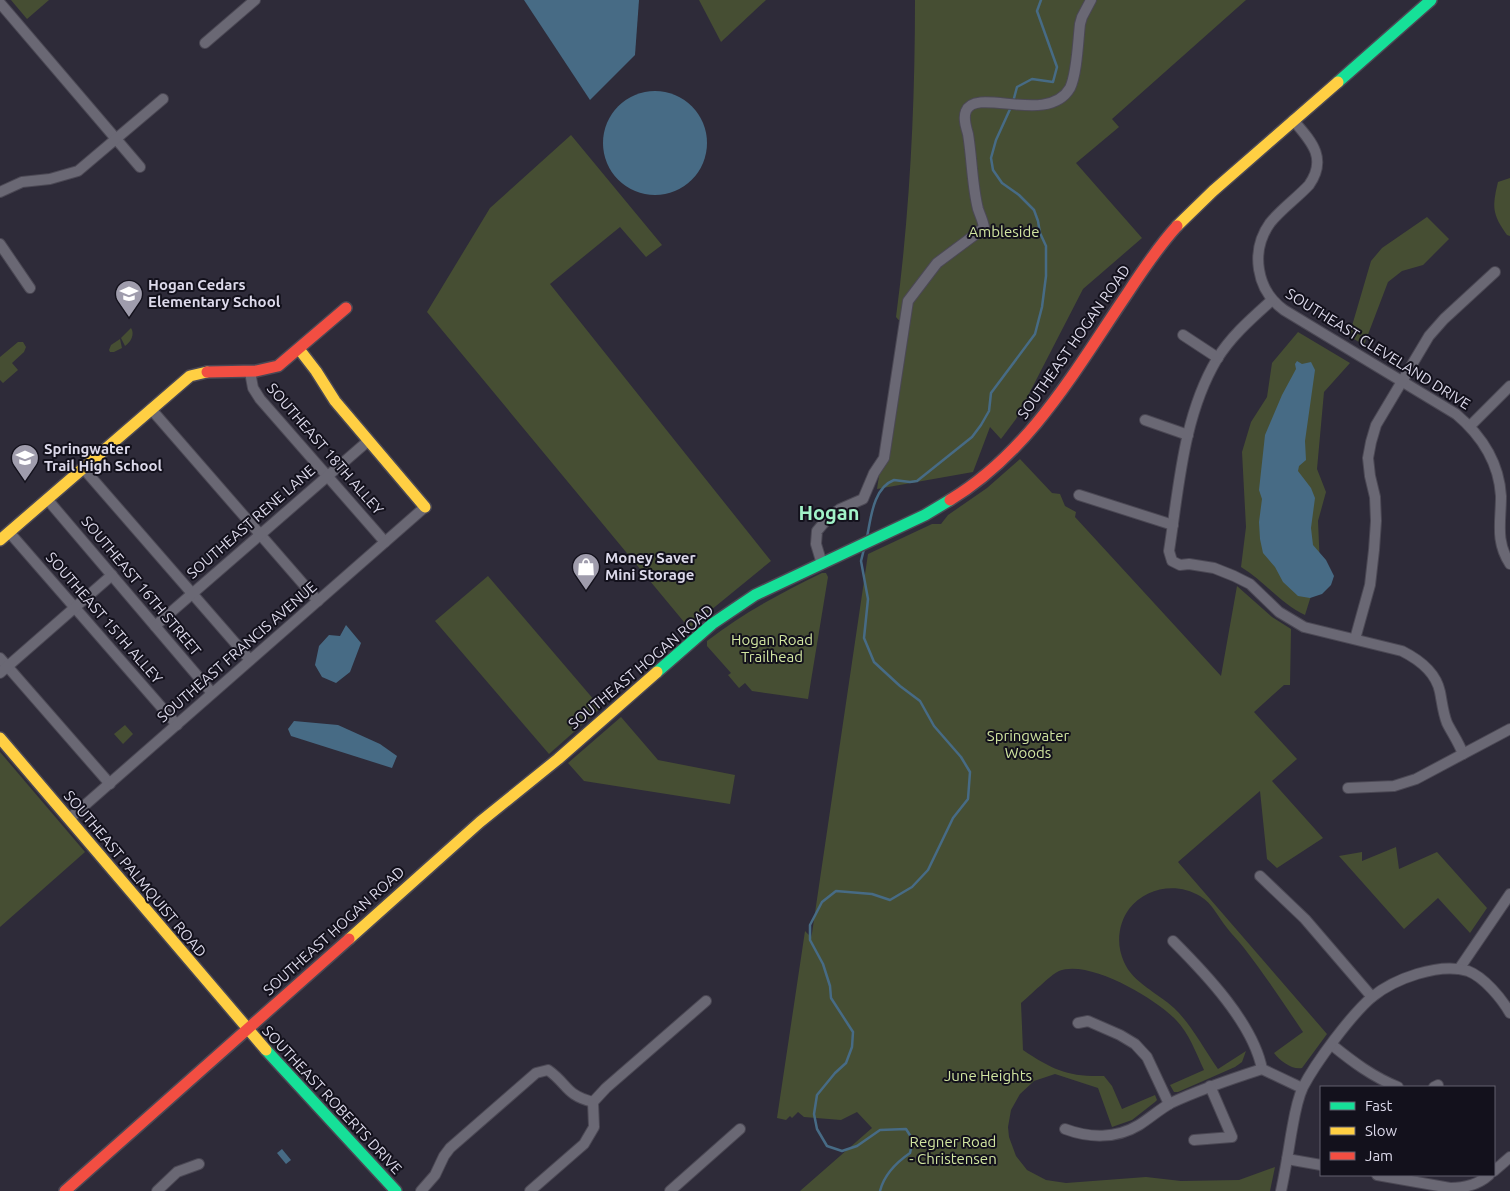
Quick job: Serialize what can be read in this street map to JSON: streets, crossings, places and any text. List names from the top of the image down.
{
  "streets": {
    "main road": ["SOUTHEAST HOGAN ROAD", "SOUTHEAST PALMQUIST ROAD", "SOUTHEAST ROBERTS DRIVE"],
    "street": [
      "SOUTHEAST CLEVELAND DRIVE",
      "SOUTHEAST 18TH ALLEY",
      "SOUTHEAST RENE LANE",
      "SOUTHEAST 16TH STREET",
      "SOUTHEAST 15TH ALLEY",
      "SOUTHEAST FRANCIS AVENUE"
    ]
  },
  "crossings": [
    ["SOUTHEAST HOGAN ROAD", "SOUTHEAST CLEVELAND DRIVE"],
    ["SOUTHEAST HOGAN ROAD", "SOUTHEAST PALMQUIST ROAD"],
    ["SOUTHEAST HOGAN ROAD", "SOUTHEAST ROBERTS DRIVE"],
    ["SOUTHEAST 18TH ALLEY", "SOUTHEAST RENE LANE"],
    ["SOUTHEAST 18TH ALLEY", "SOUTHEAST FRANCIS AVENUE"],
    ["SOUTHEAST RENE LANE", "SOUTHEAST 16TH STREET"],
    ["SOUTHEAST 16TH STREET", "SOUTHEAST FRANCIS AVENUE"],
    ["SOUTHEAST 15TH ALLEY", "SOUTHEAST FRANCIS AVENUE"],
    ["SOUTHEAST FRANCIS AVENUE", "SOUTHEAST PALMQUIST ROAD"],
    ["SOUTHEAST PALMQUIST ROAD", "SOUTHEAST ROBERTS DRIVE"]
  ],
  "districts": ["Hogan"],
  "parks": [
    "Ambleside",
    "Hogan Road Trailhead",
    "Springwater Woods",
    "June Heights",
    "Regner Road - Christensen"
  ],
  "places": {
    "school or university": ["Hogan Cedars Elementary School", "Springwater Trail High School"],
    "shop": ["Money Saver Mini Storage"]
  },
  "legend": ["Fast", "Slow", "Jam"]
}
